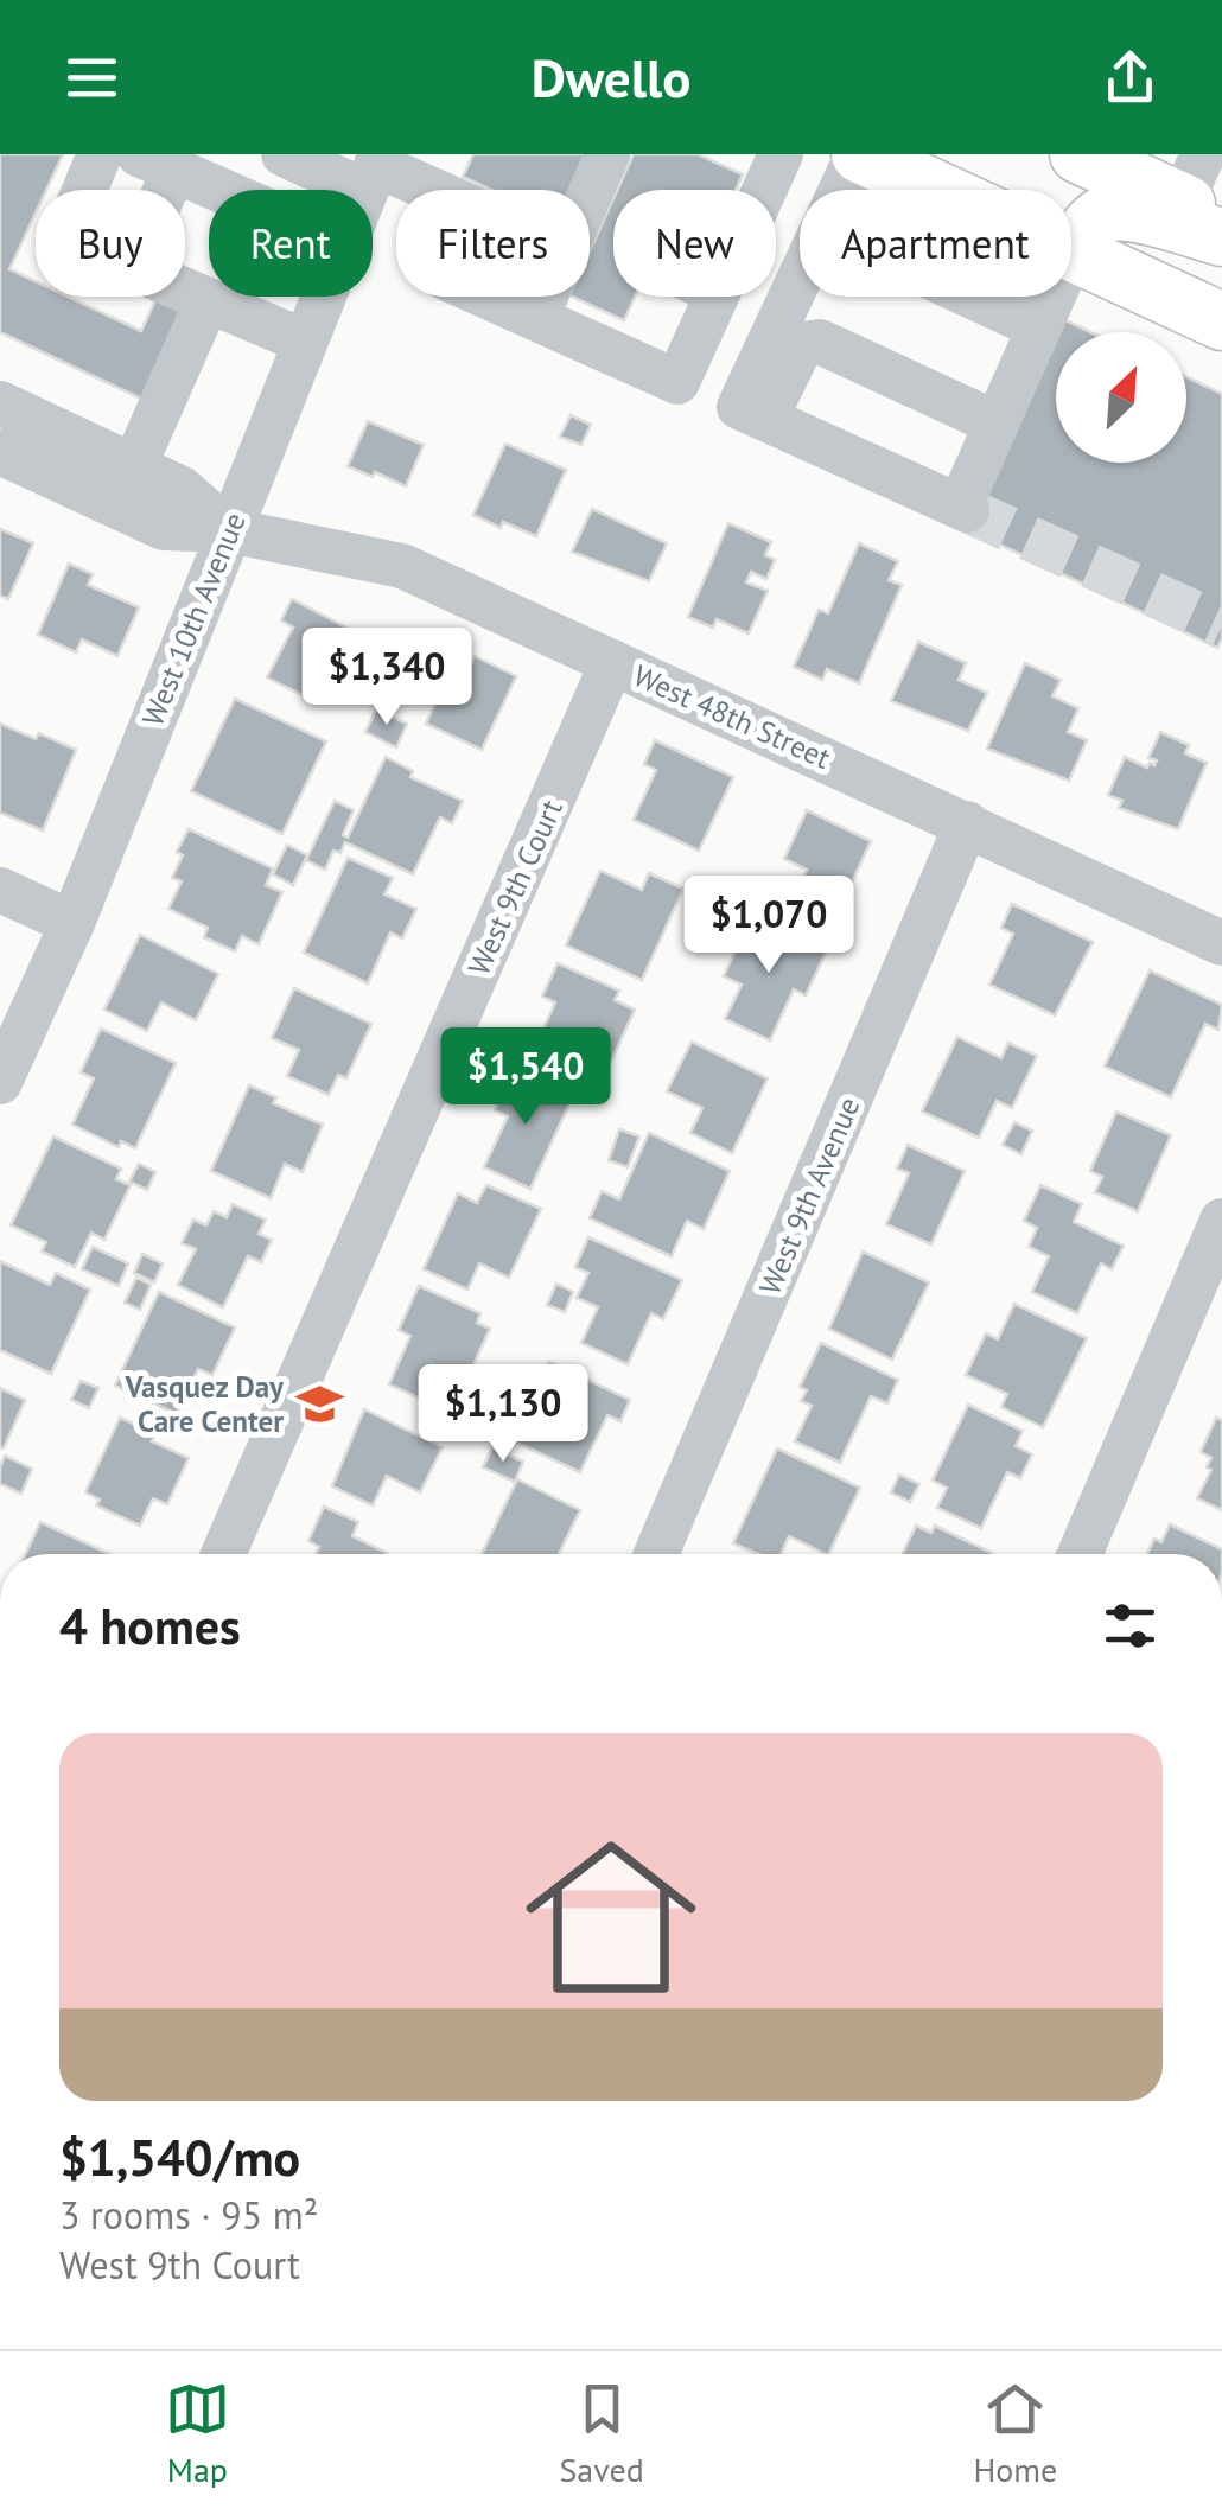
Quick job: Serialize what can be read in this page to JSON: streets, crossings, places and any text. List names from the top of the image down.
{
  "streets": {
    "street": [
      "West 10th Avenue",
      "West 48th Street",
      "West 9th Court",
      "West 9th Avenue"
    ]
  },
  "crossings": [
    ["West 10th Avenue", "West 48th Street"],
    ["West 48th Street", "West 9th Court"],
    ["West 48th Street", "West 9th Avenue"]
  ],
  "places": {
    "school or university": ["Vasquez Day Care Center"]
  },
  "north": "top right",
  "page": {
    "header": "Dwello",
    "chip": [
      "Buy",
      "Rent",
      "Filters",
      "New",
      "Apartment"
    ],
    "price": [
      "$1,340",
      "$1,070",
      "$1,540",
      "$1,130"
    ],
    "heading": "4 homes",
    "list": [
      {
        "name": "$1,540/mo",
        "note": "3 rooms · 95 m² · West 9th Court"
      }
    ],
    "tabs": ["Map", "Saved", "Home"]
  }
}
